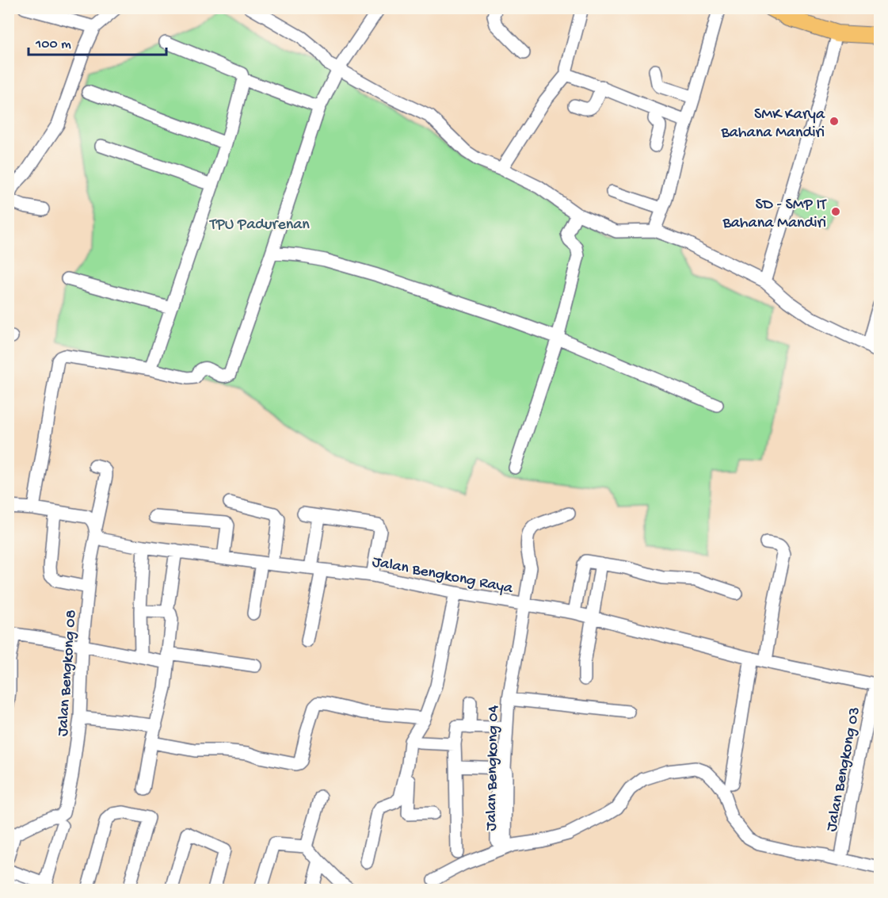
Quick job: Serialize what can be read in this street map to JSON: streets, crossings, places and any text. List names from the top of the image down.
{
  "streets": {
    "street": [
      "Jalan Bengkong Raya",
      "Jalan Bengkong 08",
      "Jalan Bengkong 04",
      "Jalan Bengkong 03"
    ]
  },
  "crossings": [
    ["Jalan Bengkong Raya", "Jalan Bengkong 08"],
    ["Jalan Bengkong Raya", "Jalan Bengkong 04"],
    ["Jalan Bengkong Raya", "Jalan Bengkong 03"]
  ],
  "parks": ["TPU Padurenan"],
  "places": ["SMK Karya Bahana Mandiri", "SD - SMP IT Bahana Mandiri"],
  "scale_bar": "100 m"
}
